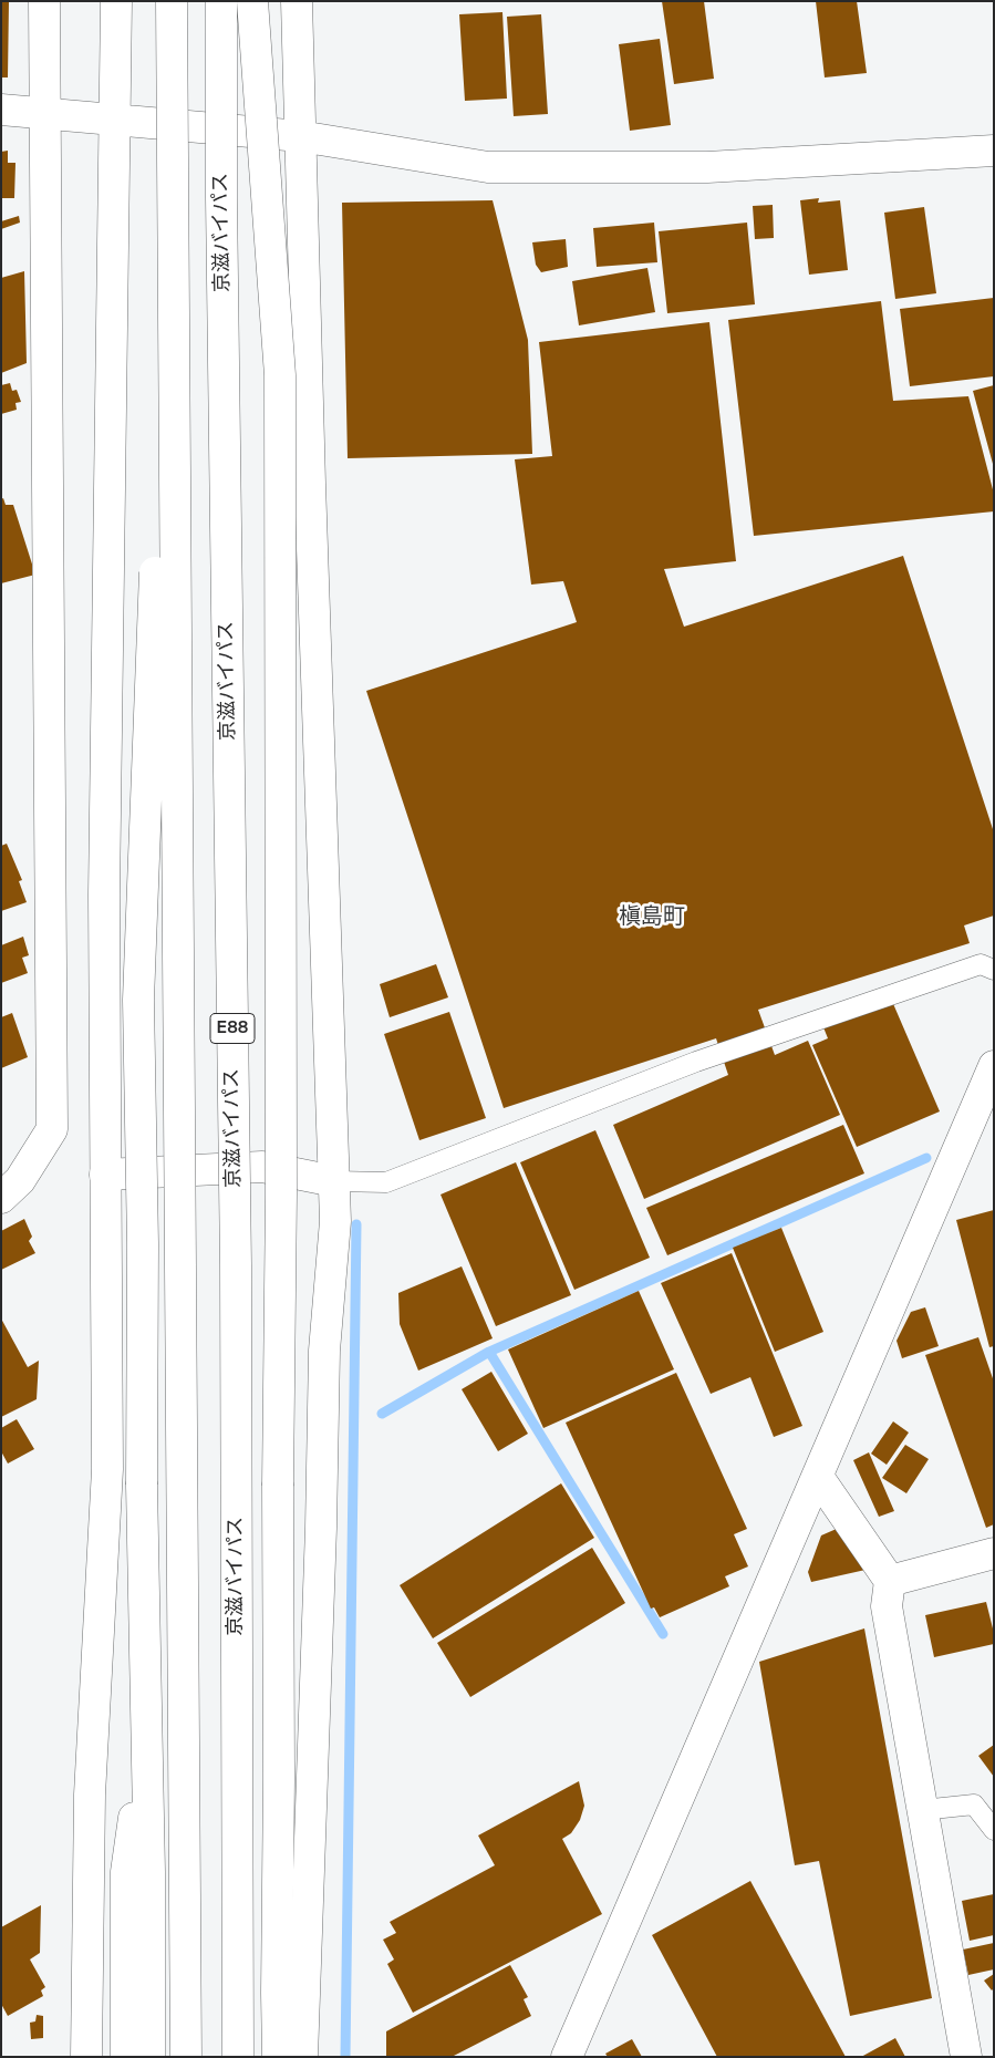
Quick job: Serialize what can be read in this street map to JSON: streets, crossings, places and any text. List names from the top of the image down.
{
  "streets": {
    "main road": ["京滋バイパス", "E88"]
  },
  "districts": ["槇島町"]
}
